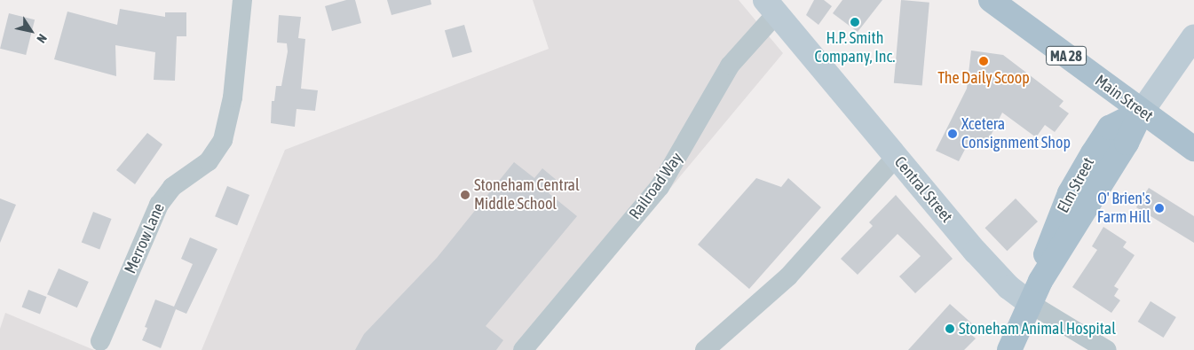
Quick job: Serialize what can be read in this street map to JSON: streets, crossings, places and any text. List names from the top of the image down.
{
  "streets": {
    "main road": ["MA 28", "Main Street", "Elm Street"],
    "street": ["Railroad Way", "Central Street", "Merrow Lane"]
  },
  "crossings": [
    ["Main Street", "Elm Street"],
    ["Elm Street", "Central Street"],
    ["Railroad Way", "Central Street"]
  ],
  "places": [
    "H.P. Smith Company, Inc.",
    "The Daily Scoop",
    "Xcetera Consignment Shop",
    "Stoneham Central Middle School",
    "O' Brien's Farm Hill",
    "Stoneham Animal Hospital"
  ],
  "north": "bottom right"
}
